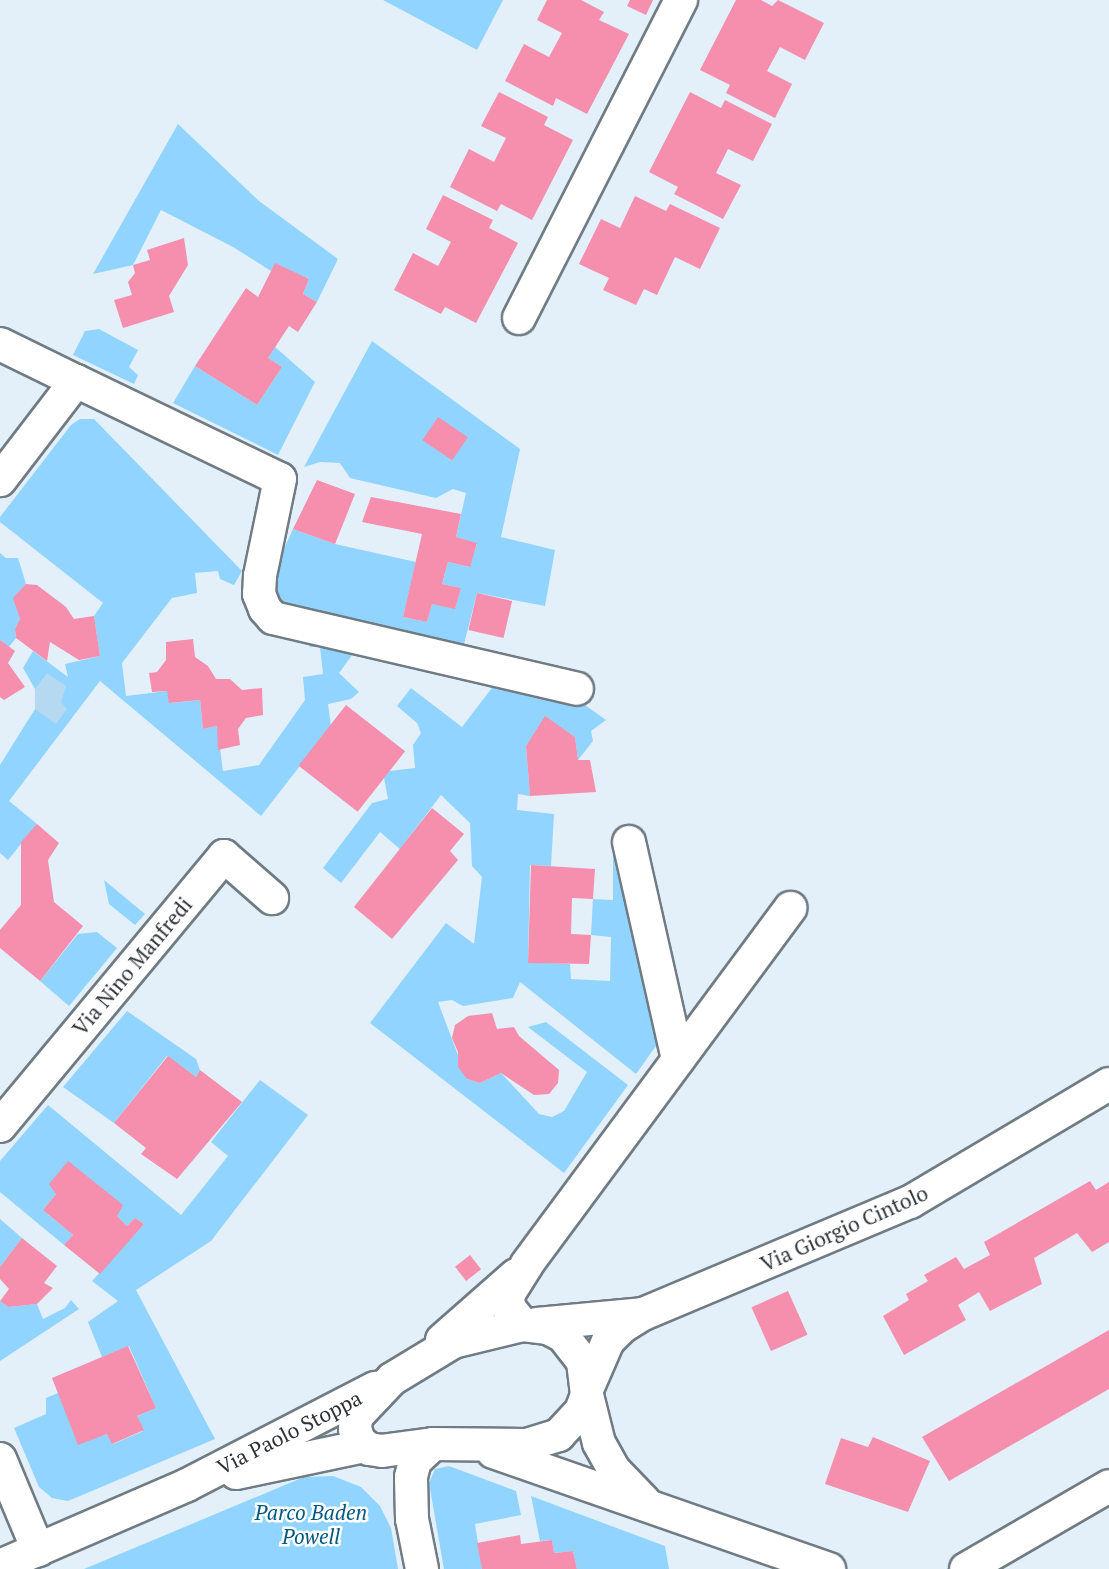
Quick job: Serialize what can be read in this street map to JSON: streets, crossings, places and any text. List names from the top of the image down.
{
  "streets": {
    "street": ["Via Nino Manfredi", "Via Giorgio Cintolo", "Via Paolo Stoppa"]
  },
  "crossings": [
    ["Via Giorgio Cintolo", "Via Paolo Stoppa"]
  ],
  "parks": ["Parco Baden Powell"]
}
